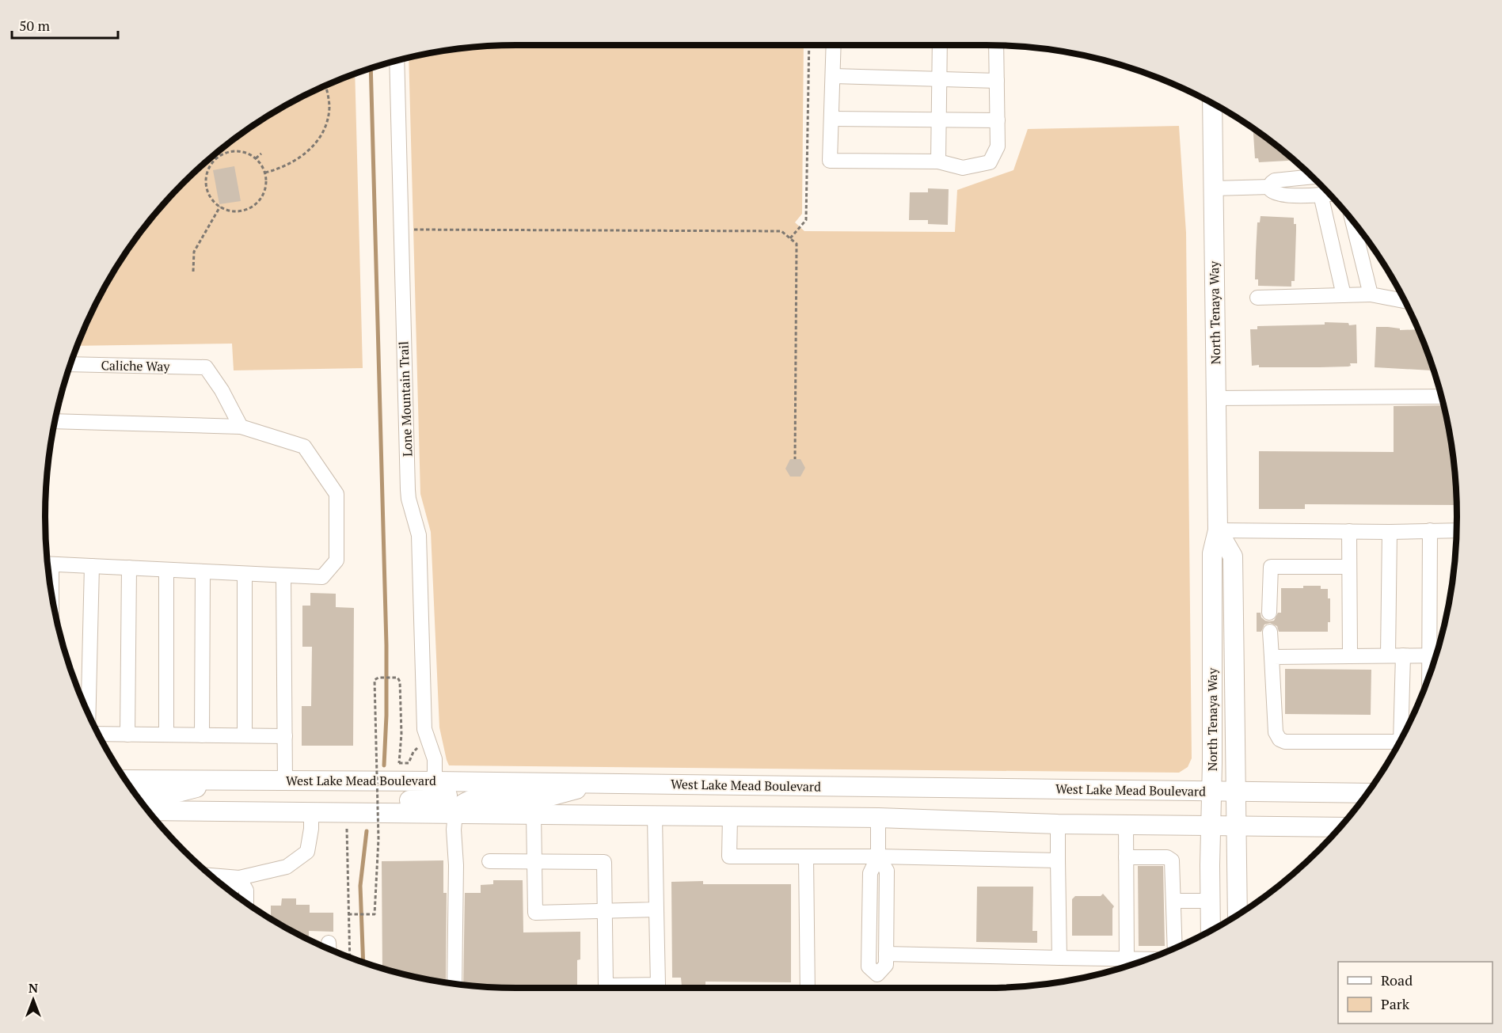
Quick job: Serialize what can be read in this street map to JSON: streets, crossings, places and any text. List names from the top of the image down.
{
  "streets": {
    "main road": ["North Tenaya Way", "West Lake Mead Boulevard"],
    "street": ["Caliche Way", "Lone Mountain Trail"]
  },
  "crossings": [
    ["North Tenaya Way", "West Lake Mead Boulevard"],
    ["Lone Mountain Trail", "West Lake Mead Boulevard"]
  ],
  "legend": ["Road", "Park"],
  "scale_bar": "50 m",
  "north": "top"
}
